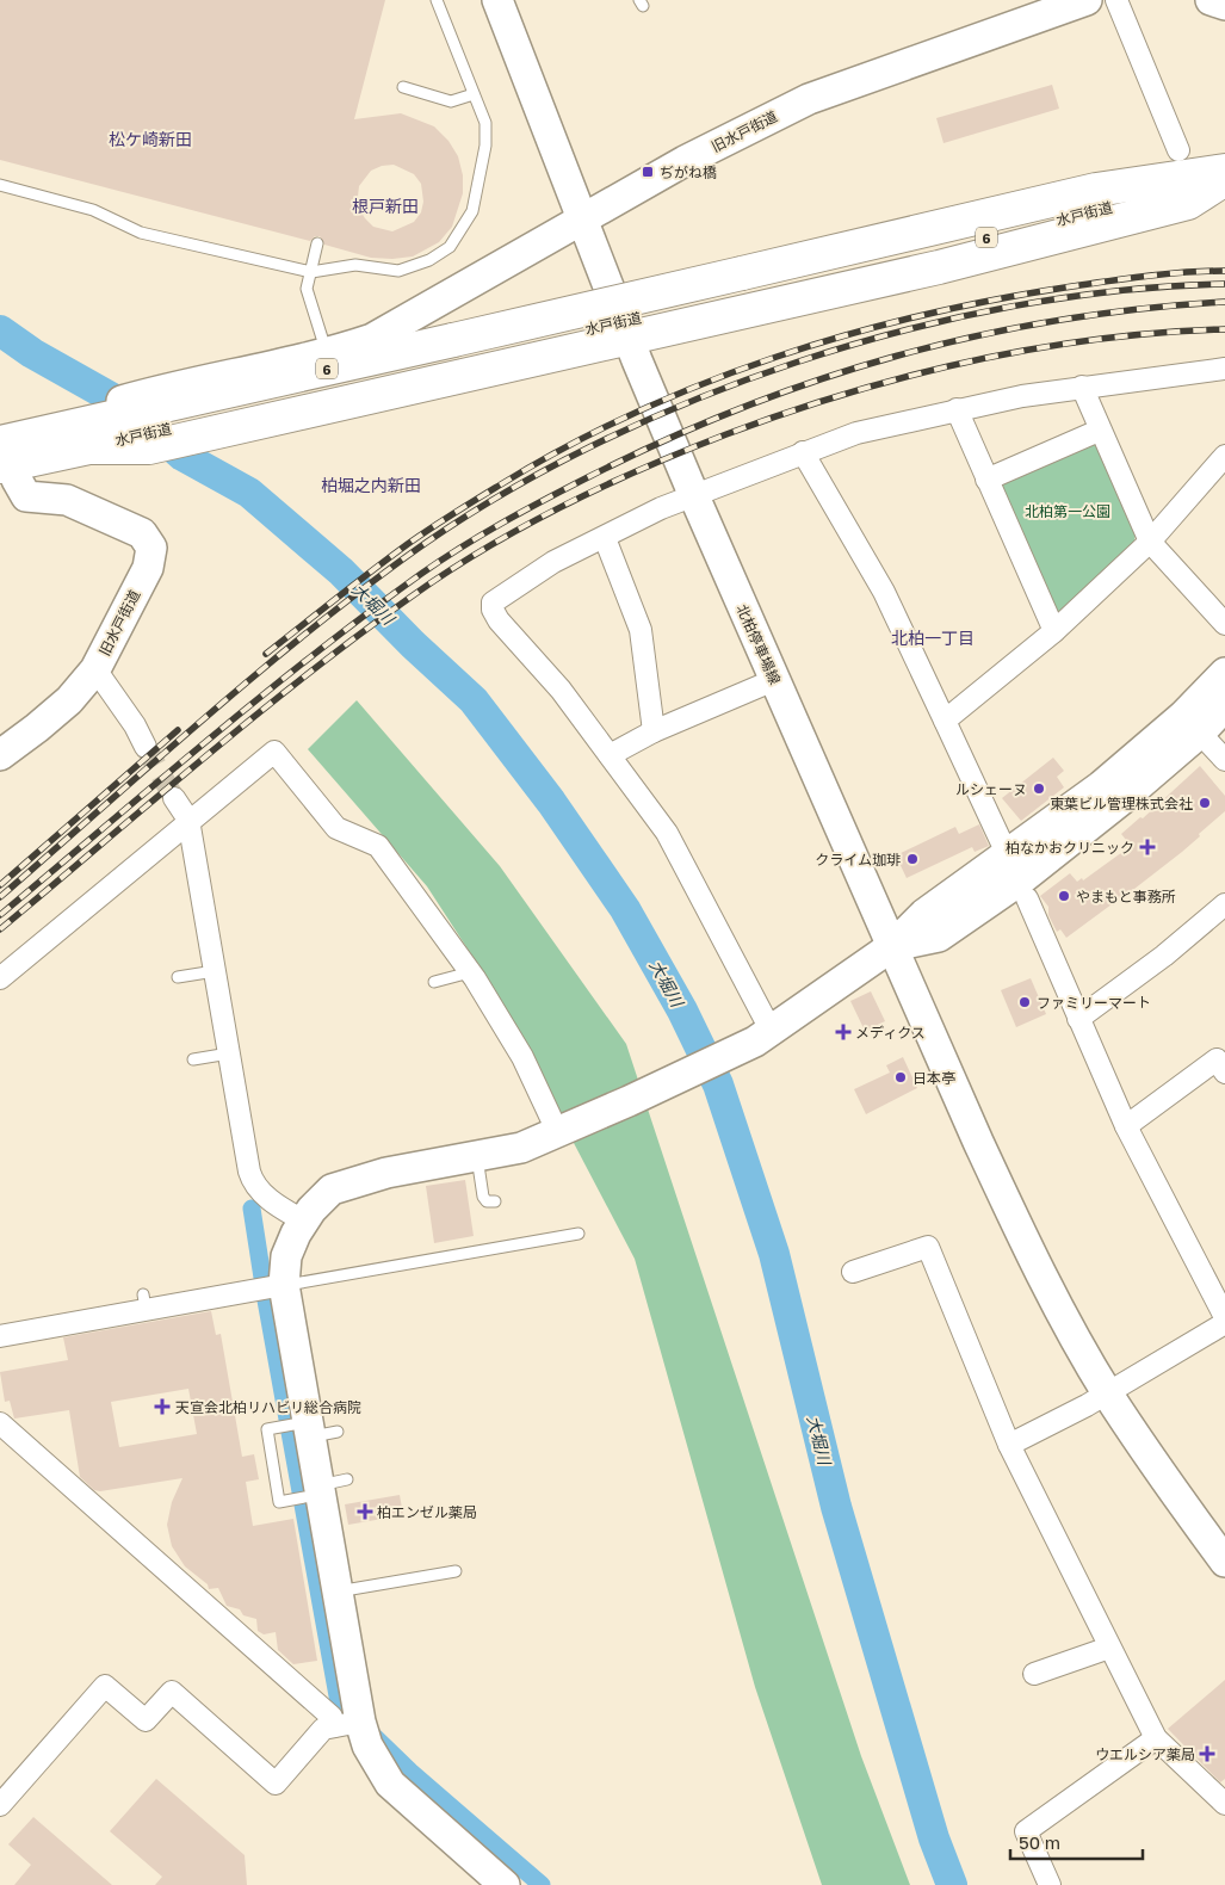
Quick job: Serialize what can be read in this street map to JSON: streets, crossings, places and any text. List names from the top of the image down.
{
  "streets": {
    "highway": ["水戸街道", "6"],
    "street": ["旧水戸街道", "北柏停車場線"]
  },
  "crossings": [
    ["旧水戸街道", "水戸街道"],
    ["旧水戸街道", "北柏停車場線"]
  ],
  "districts": [
    "松ケ崎新田",
    "根戸新田",
    "柏堀之内新田",
    "北柏一丁目"
  ],
  "water": ["大堀川"],
  "parks": ["北柏第一公園"],
  "places": {
    "transit": ["ぢがね橋"],
    "other": [
      "ルシェーヌ",
      "東葉ビル管理株式会社",
      "クライム珈琲",
      "やまもと事務所",
      "ファミリーマート",
      "日本亭"
    ],
    "health": [
      "柏なかおクリニック",
      "メディクス",
      "天宣会北柏リハビリ総合病院",
      "柏エンゼル薬局",
      "ウエルシア薬局"
    ]
  },
  "scale_bar": "50 m"
}
